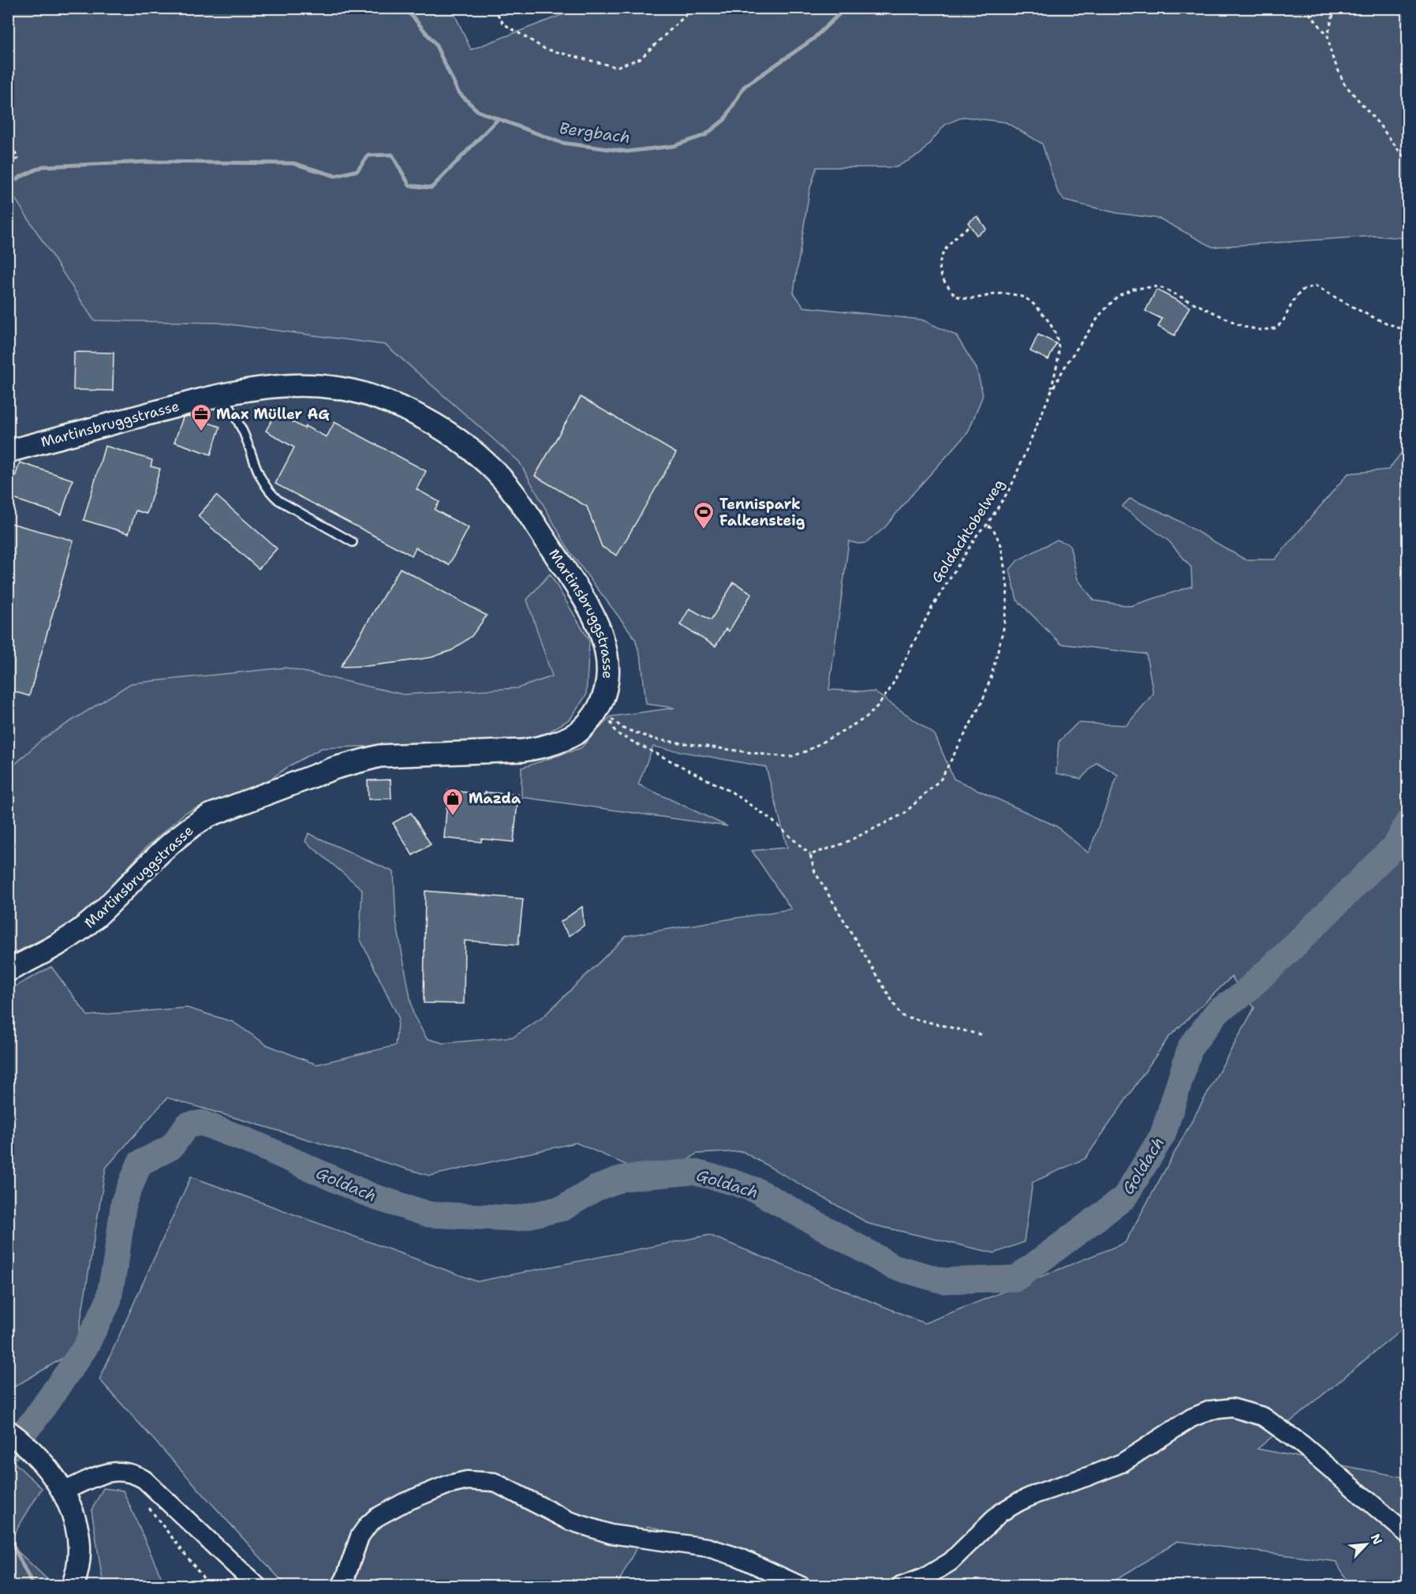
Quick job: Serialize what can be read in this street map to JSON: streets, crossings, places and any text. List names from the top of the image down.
{
  "streets": {
    "main road": ["Martinsbruggstrasse"],
    "path": ["Goldachtobelweg"]
  },
  "water": ["Bergbach", "Goldach"],
  "places": {
    "office": ["Max Müller AG"],
    "sports": ["Tennispark Falkensteig"],
    "shop": ["Mazda"]
  },
  "north": "top right"
}
